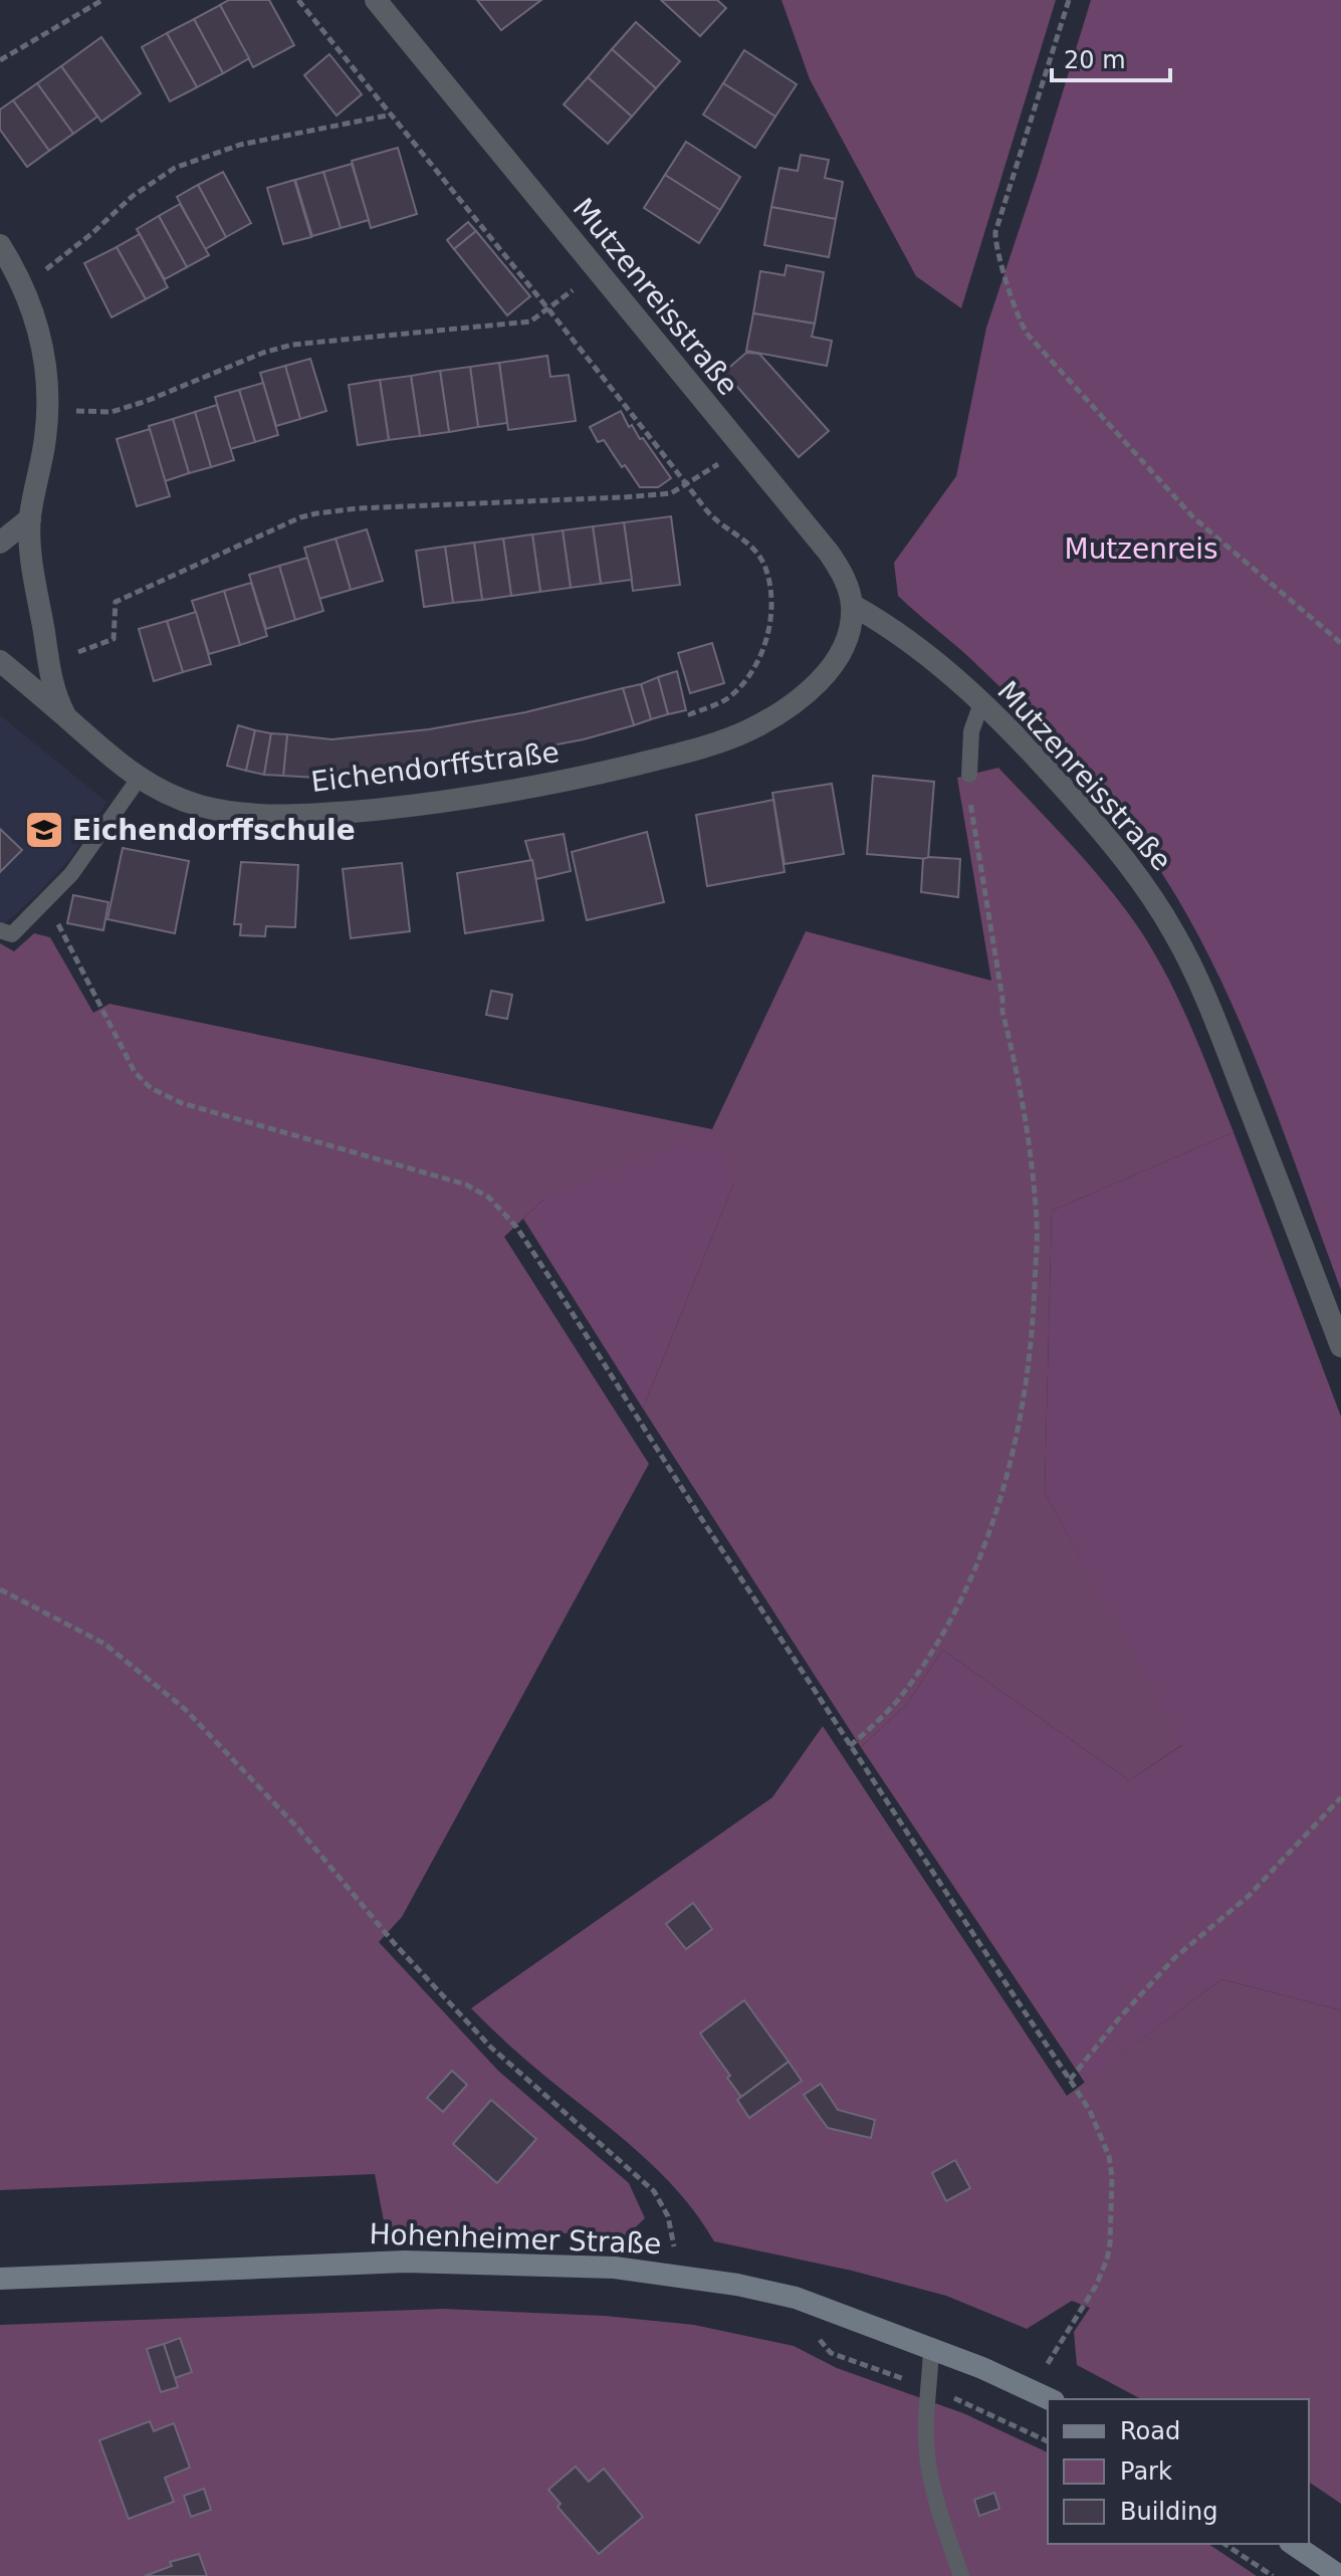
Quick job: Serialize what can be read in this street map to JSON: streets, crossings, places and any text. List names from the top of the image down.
{
  "streets": {
    "main road": ["Hohenheimer Straße"],
    "street": ["Mutzenreisstraße", "Eichendorffstraße"]
  },
  "crossings": [
    ["Mutzenreisstraße", "Eichendorffstraße"]
  ],
  "parks": ["Mutzenreis"],
  "places": {
    "school or university": ["Eichendorffschule"]
  },
  "legend": ["Road", "Park", "Building"],
  "scale_bar": "20 m"
}
